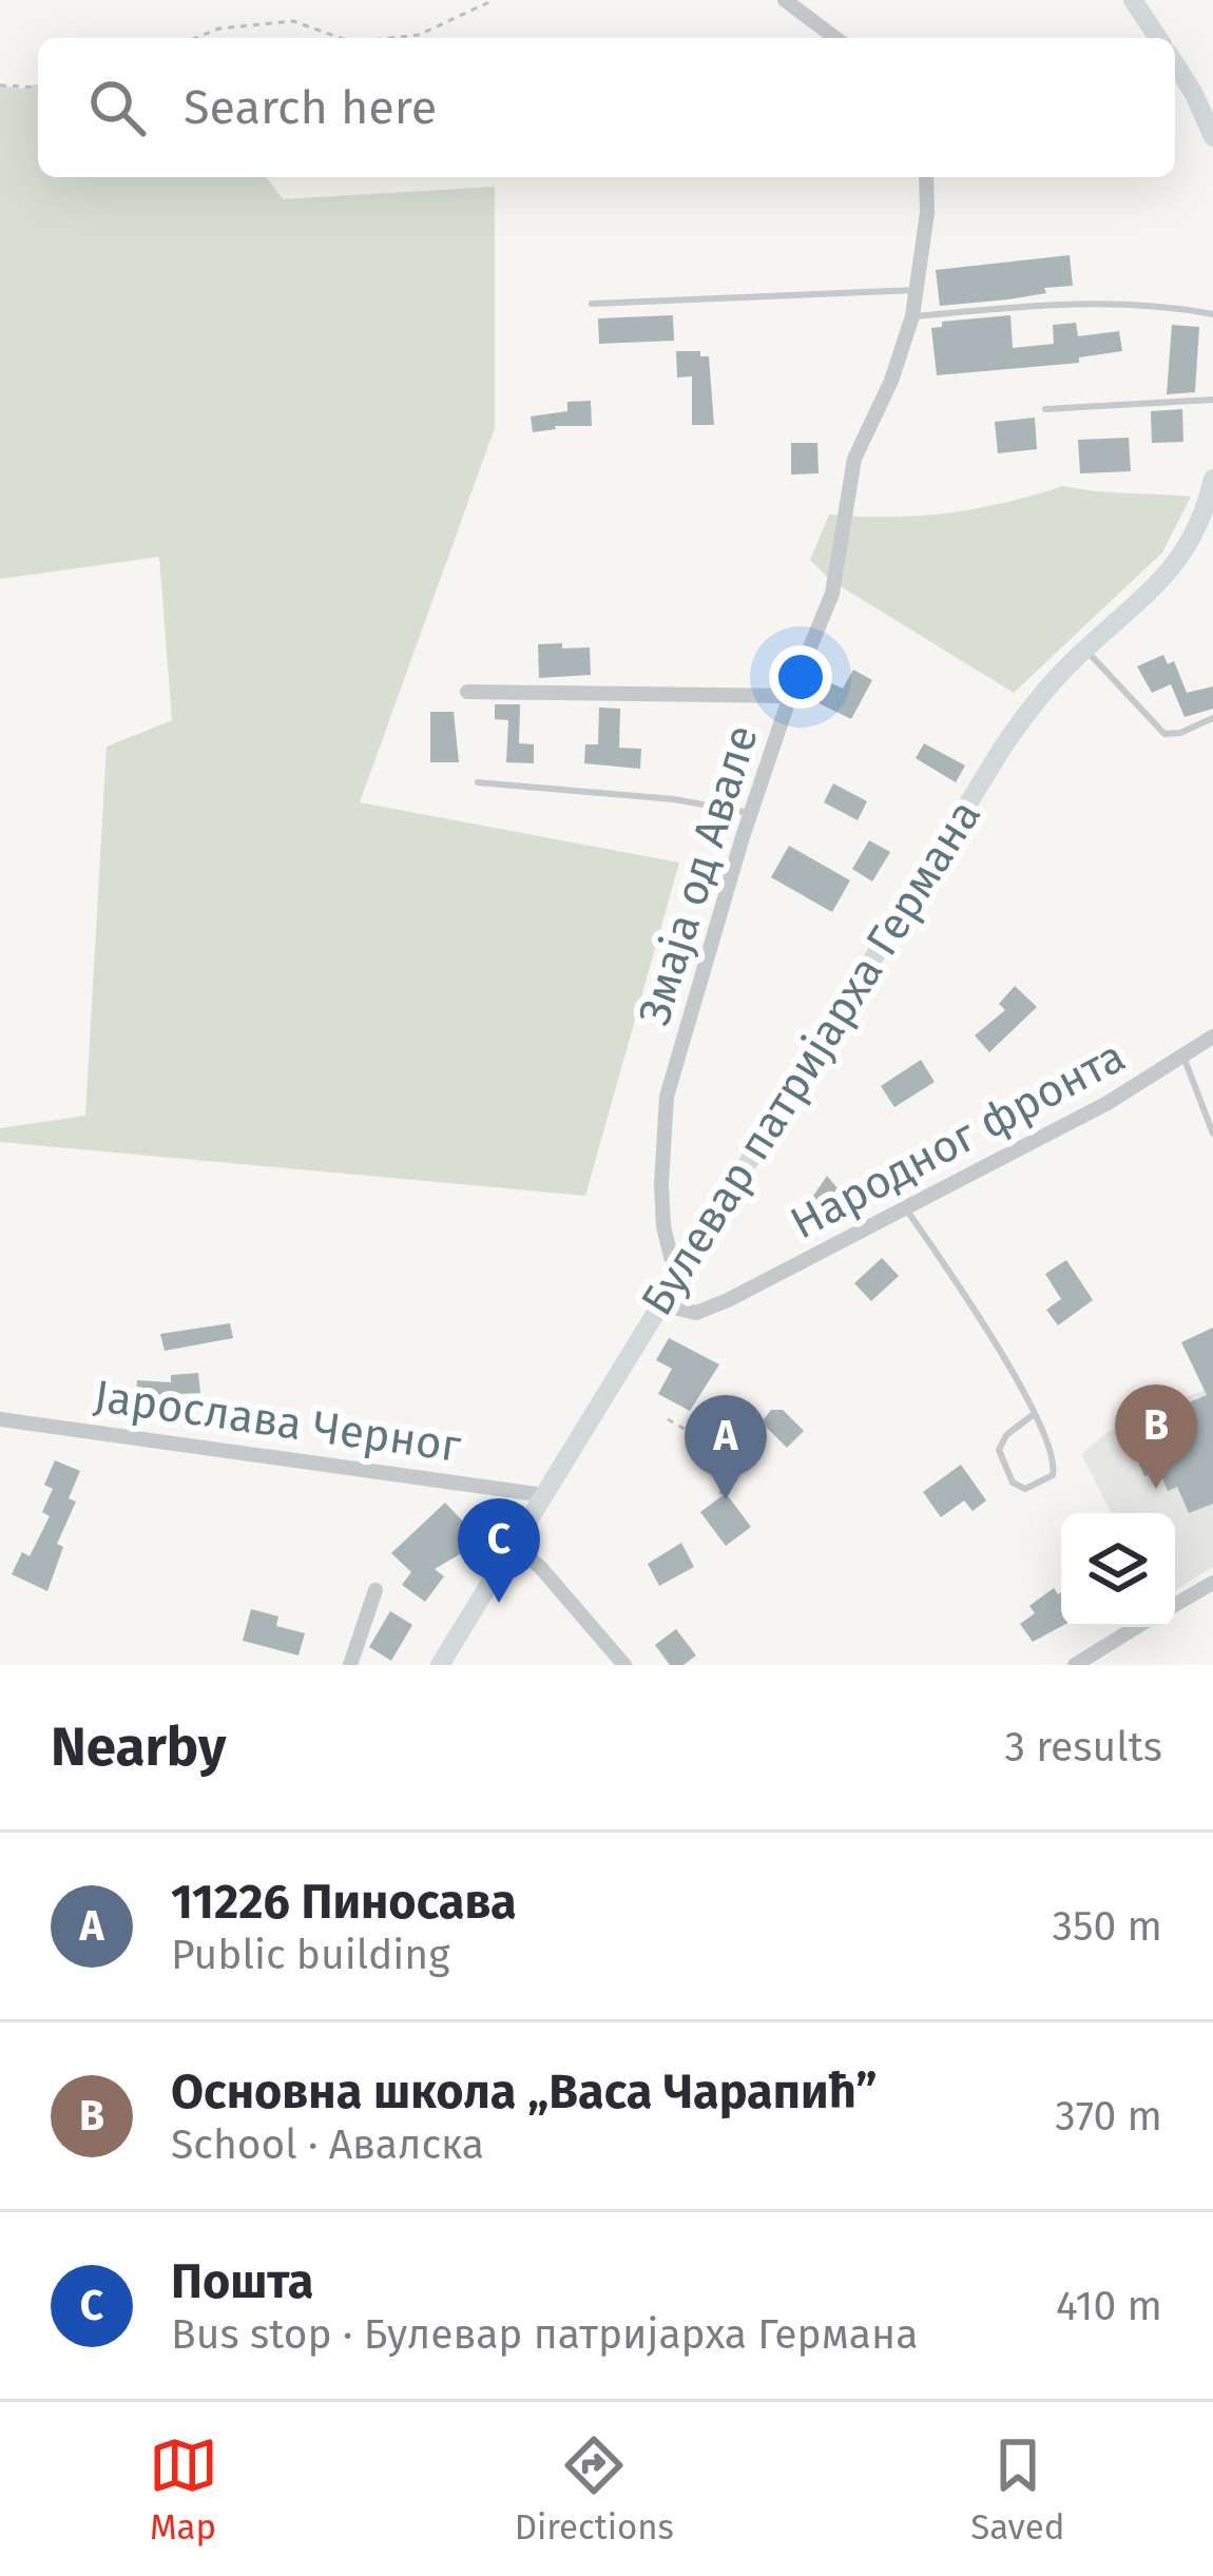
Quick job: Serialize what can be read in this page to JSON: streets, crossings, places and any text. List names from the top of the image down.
{
  "streets": {
    "main road": ["Булевар патријарха Германа"],
    "street": ["Змаја од Авале", "Народног фронта", "Јарослава Черног"]
  },
  "crossings": [
    ["Змаја од Авале", "Булевар патријарха Германа"],
    ["Булевар патријарха Германа", "Народног фронта"],
    ["Булевар патријарха Германа", "Јарослава Черног"]
  ],
  "page": {
    "search": "Search here",
    "pins": ["B", "A", "C"],
    "heading": ["Nearby", "3 results"],
    "list": [
      {
        "mark": "A",
        "name": "11226 Пиносава",
        "note": "Public building",
        "value": "350 m"
      },
      {
        "mark": "B",
        "name": "Основна школа „Васа Чарапић”",
        "note": "School · Авалска",
        "value": "370 m"
      },
      {
        "mark": "C",
        "name": "Пошта",
        "note": "Bus stop · Булевар патријарха Германа",
        "value": "410 m"
      }
    ],
    "nav": ["Map", "Directions", "Saved"]
  }
}
